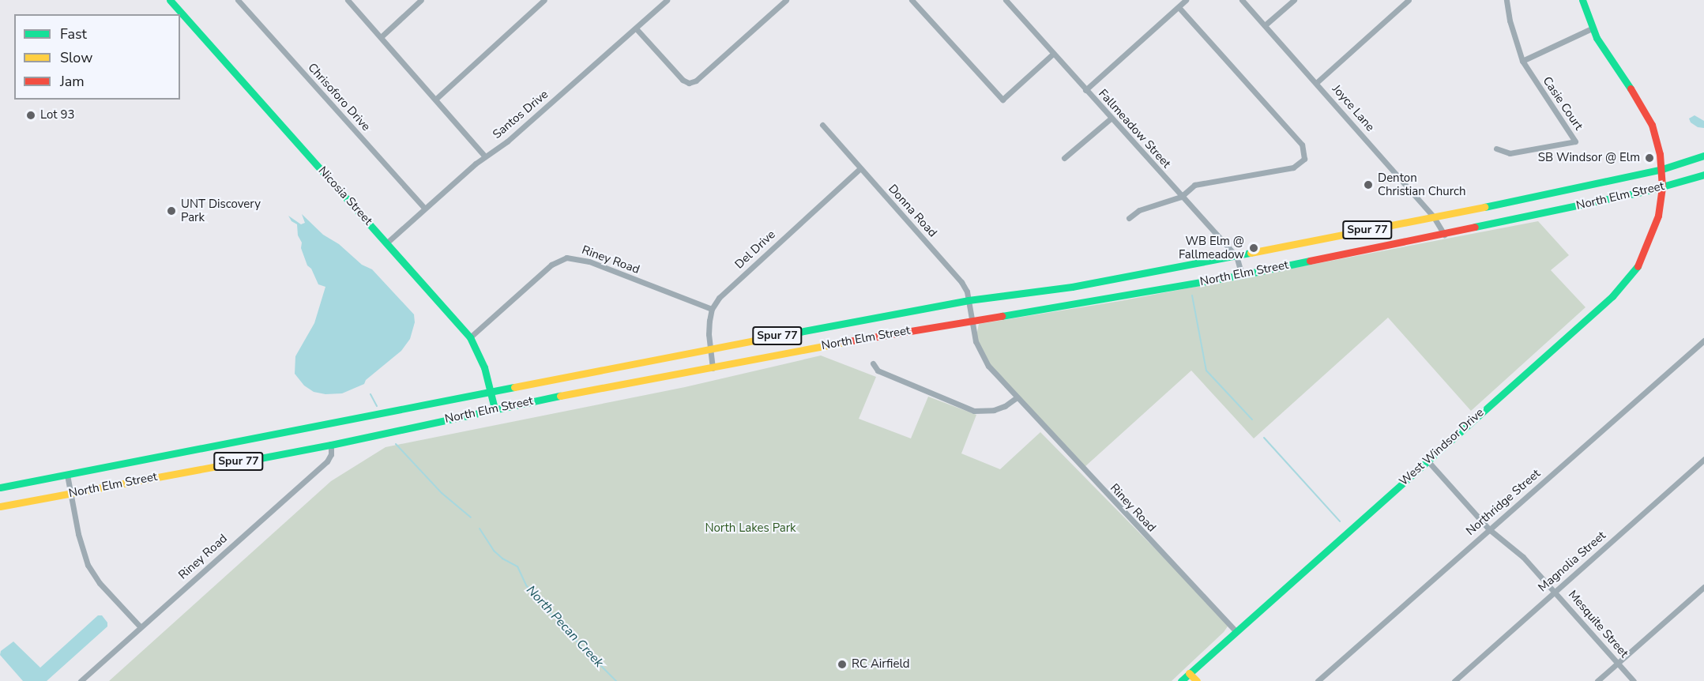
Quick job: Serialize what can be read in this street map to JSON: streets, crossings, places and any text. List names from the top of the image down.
{
  "streets": {
    "main road": [
      "Nicosia Street",
      "North Elm Street",
      "Spur 77",
      "West Windsor Drive"
    ],
    "street": [
      "Chrisoforo Drive",
      "Casie Court",
      "Joyce Lane",
      "Santos Drive",
      "Fallmeadow Street",
      "Donna Road",
      "Del Drive",
      "Riney Road",
      "Northridge Street",
      "Magnolia Street",
      "Mesquite Street"
    ]
  },
  "crossings": [
    ["Chrisoforo Drive", "Santos Drive"],
    ["Joyce Lane", "North Elm Street"],
    ["Santos Drive", "Nicosia Street"],
    ["Fallmeadow Street", "North Elm Street"],
    ["Nicosia Street", "North Elm Street"],
    ["Nicosia Street", "Riney Road"],
    ["North Elm Street", "Donna Road"],
    ["North Elm Street", "Riney Road"],
    ["North Elm Street", "West Windsor Drive"],
    ["Donna Road", "Del Drive"],
    ["Donna Road", "Riney Road"],
    ["Del Drive", "Riney Road"],
    ["Riney Road", "West Windsor Drive"],
    ["West Windsor Drive", "Mesquite Street"],
    ["Northridge Street", "Mesquite Street"],
    ["Magnolia Street", "Mesquite Street"]
  ],
  "water": ["North Pecan Creek"],
  "parks": ["North Lakes Park"],
  "places": [
    "Lot 93",
    "SB Windsor @ Elm",
    "Denton Christian Church",
    "UNT Discovery Park",
    "WB Elm @ Fallmeadow",
    "RC Airfield"
  ],
  "legend": ["Fast", "Slow", "Jam"]
}
